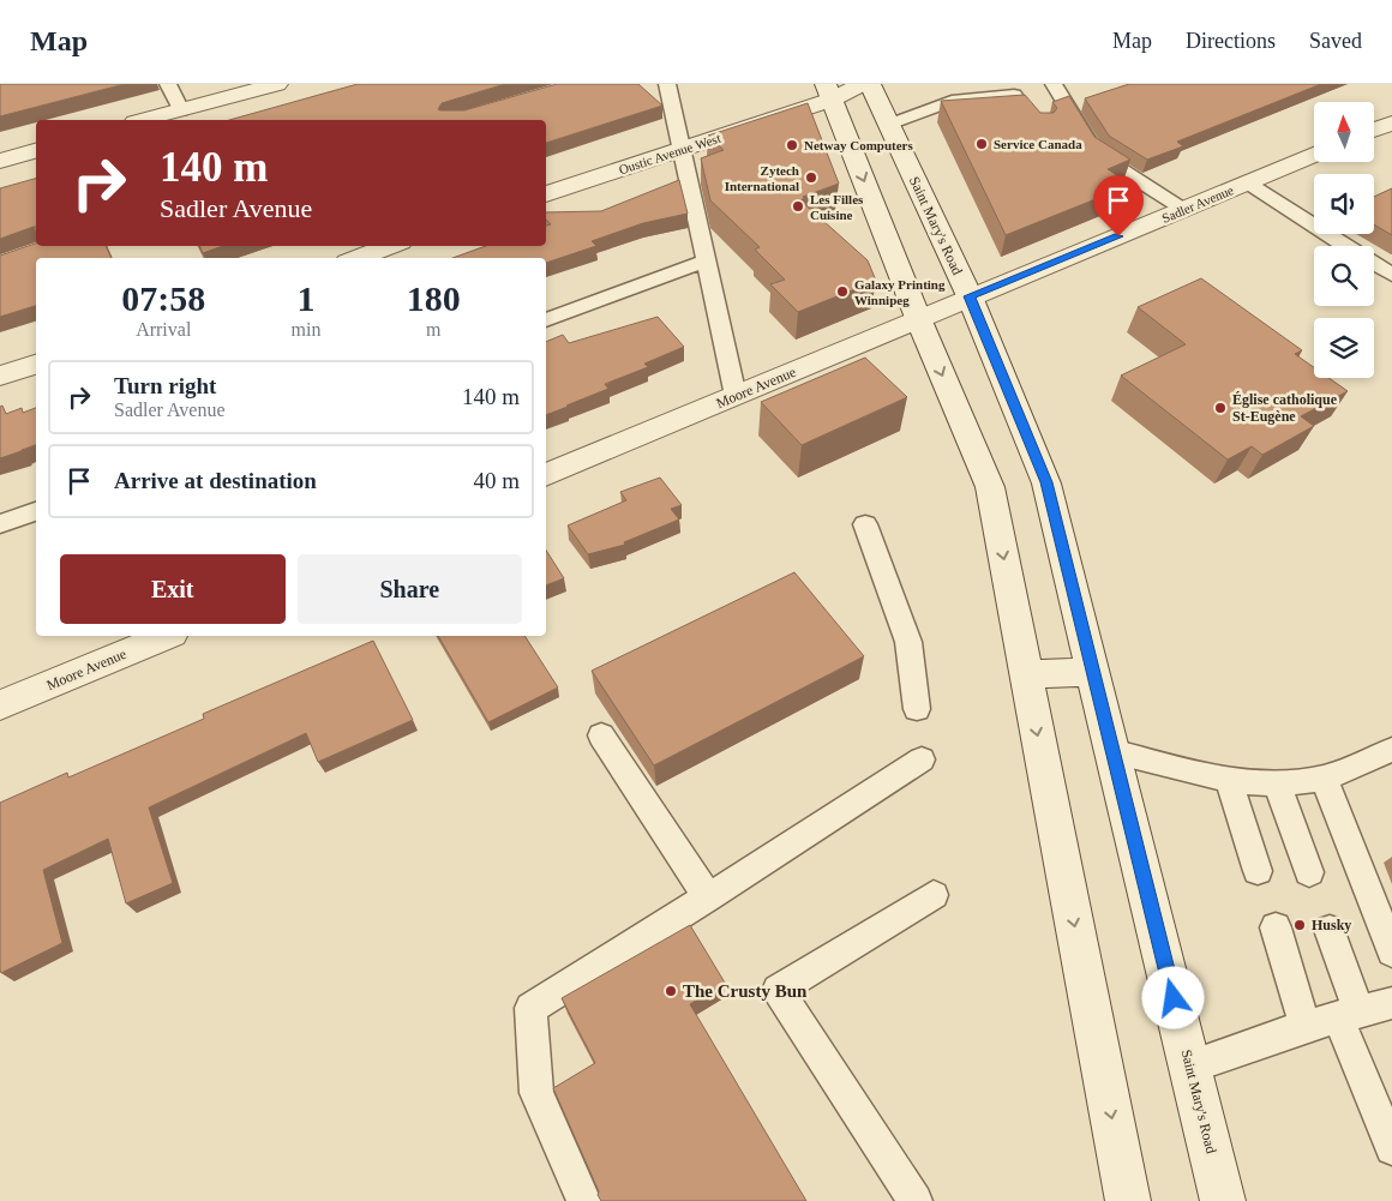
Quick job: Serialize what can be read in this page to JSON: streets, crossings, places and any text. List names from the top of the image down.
{
  "streets": {
    "main road": [
      "Oustic Avenue West",
      "Sadler Avenue",
      "Saint Mary's Road",
      "Moore Avenue"
    ]
  },
  "crossings": [
    ["Sadler Avenue", "Saint Mary's Road"],
    ["Sadler Avenue", "Moore Avenue"],
    ["Saint Mary's Road", "Moore Avenue"]
  ],
  "places": [
    "Service Canada",
    "Netway Computers",
    "Zytech International",
    "Les Filles Cuisine",
    "Galaxy Printing Winnipeg",
    "Église catholique St-Eugène",
    "Husky",
    "The Crusty Bun"
  ],
  "north": "top",
  "page": {
    "header": "Map",
    "nav": ["Map", "Directions", "Saved"],
    "turn": ["140 m", "Sadler Avenue"],
    "eta": [
      "07:58",
      "Arrival",
      "1",
      "min",
      "180",
      "m"
    ],
    "list": [
      {
        "name": "Turn right",
        "note": "Sadler Avenue",
        "value": "140 m"
      },
      {
        "name": "Arrive at destination",
        "value": "40 m"
      }
    ],
    "buttons": ["Exit", "Share"]
  }
}
